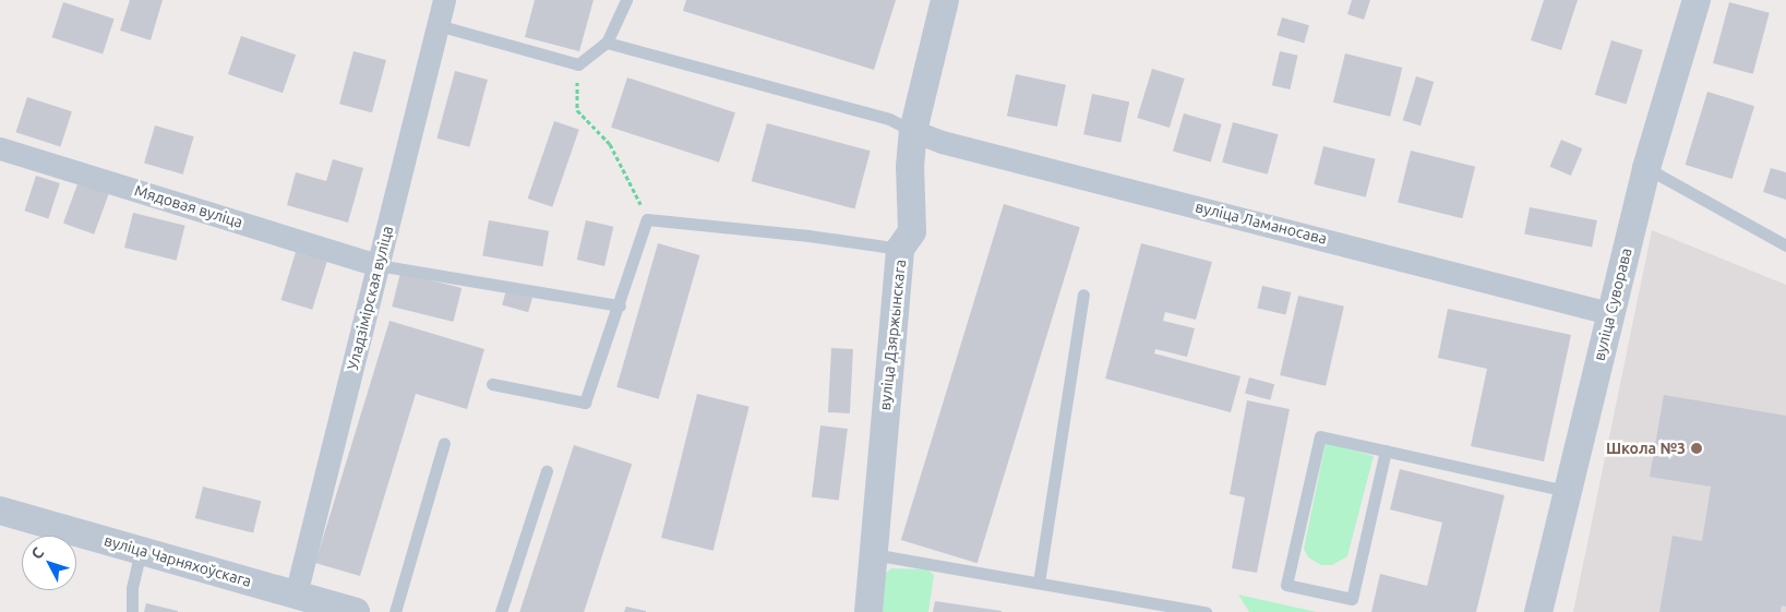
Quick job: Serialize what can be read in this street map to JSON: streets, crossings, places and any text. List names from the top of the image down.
{
  "streets": {
    "street": [
      "Мядовая вуліца",
      "вуліца Ламаносава",
      "Уладзімірская вуліца",
      "вуліца Суворава",
      "вуліца Дзяржынскага",
      "вуліца Чарняхоўскага"
    ]
  },
  "crossings": [
    ["Мядовая вуліца", "Уладзімірская вуліца"],
    ["вуліца Ламаносава", "вуліца Суворава"],
    ["вуліца Ламаносава", "вуліца Дзяржынскага"],
    ["Уладзімірская вуліца", "вуліца Чарняхоўскага"]
  ],
  "places": ["Школа №3"],
  "north": "top left"
}
